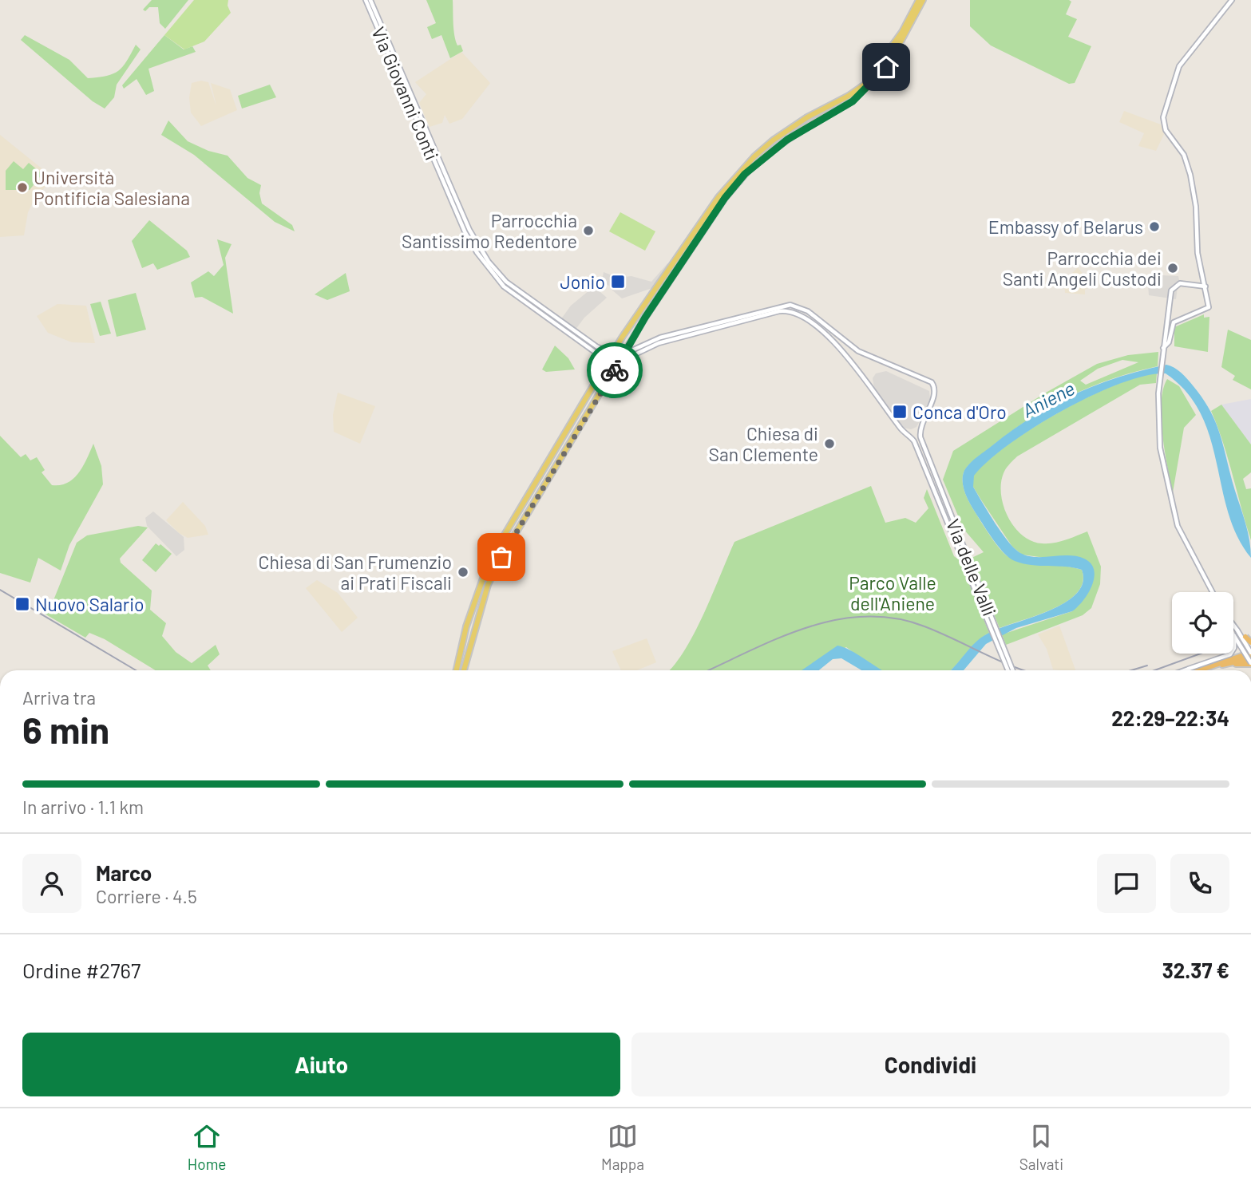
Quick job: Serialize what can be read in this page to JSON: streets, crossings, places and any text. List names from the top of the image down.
{
  "streets": {
    "main road": ["Via Giovanni Conti", "Via delle Valli"]
  },
  "water": ["Aniene"],
  "parks": ["Parco Valle dell'Aniene"],
  "places": {
    "other": [
      "Università Pontificia Salesiana",
      "Embassy of Belarus",
      "Parrocchia Santissimo Redentore",
      "Parrocchia dei Santi Angeli Custodi",
      "Chiesa di San Clemente",
      "Chiesa di San Frumenzio ai Prati Fiscali"
    ],
    "transit": ["Jonio", "Conca d'Oro", "Nuovo Salario"]
  },
  "page": {
    "heading": ["6 min", "Arriva tra", "22:29–22:34"],
    "panel": [
      "Marco",
      "Corriere · 4.5",
      "Ordine #2767",
      "32.37 €"
    ],
    "bar": "In arrivo · 1.1 km",
    "buttons": ["Aiuto", "Condividi"],
    "tabs": ["Home", "Mappa", "Salvati"]
  }
}
